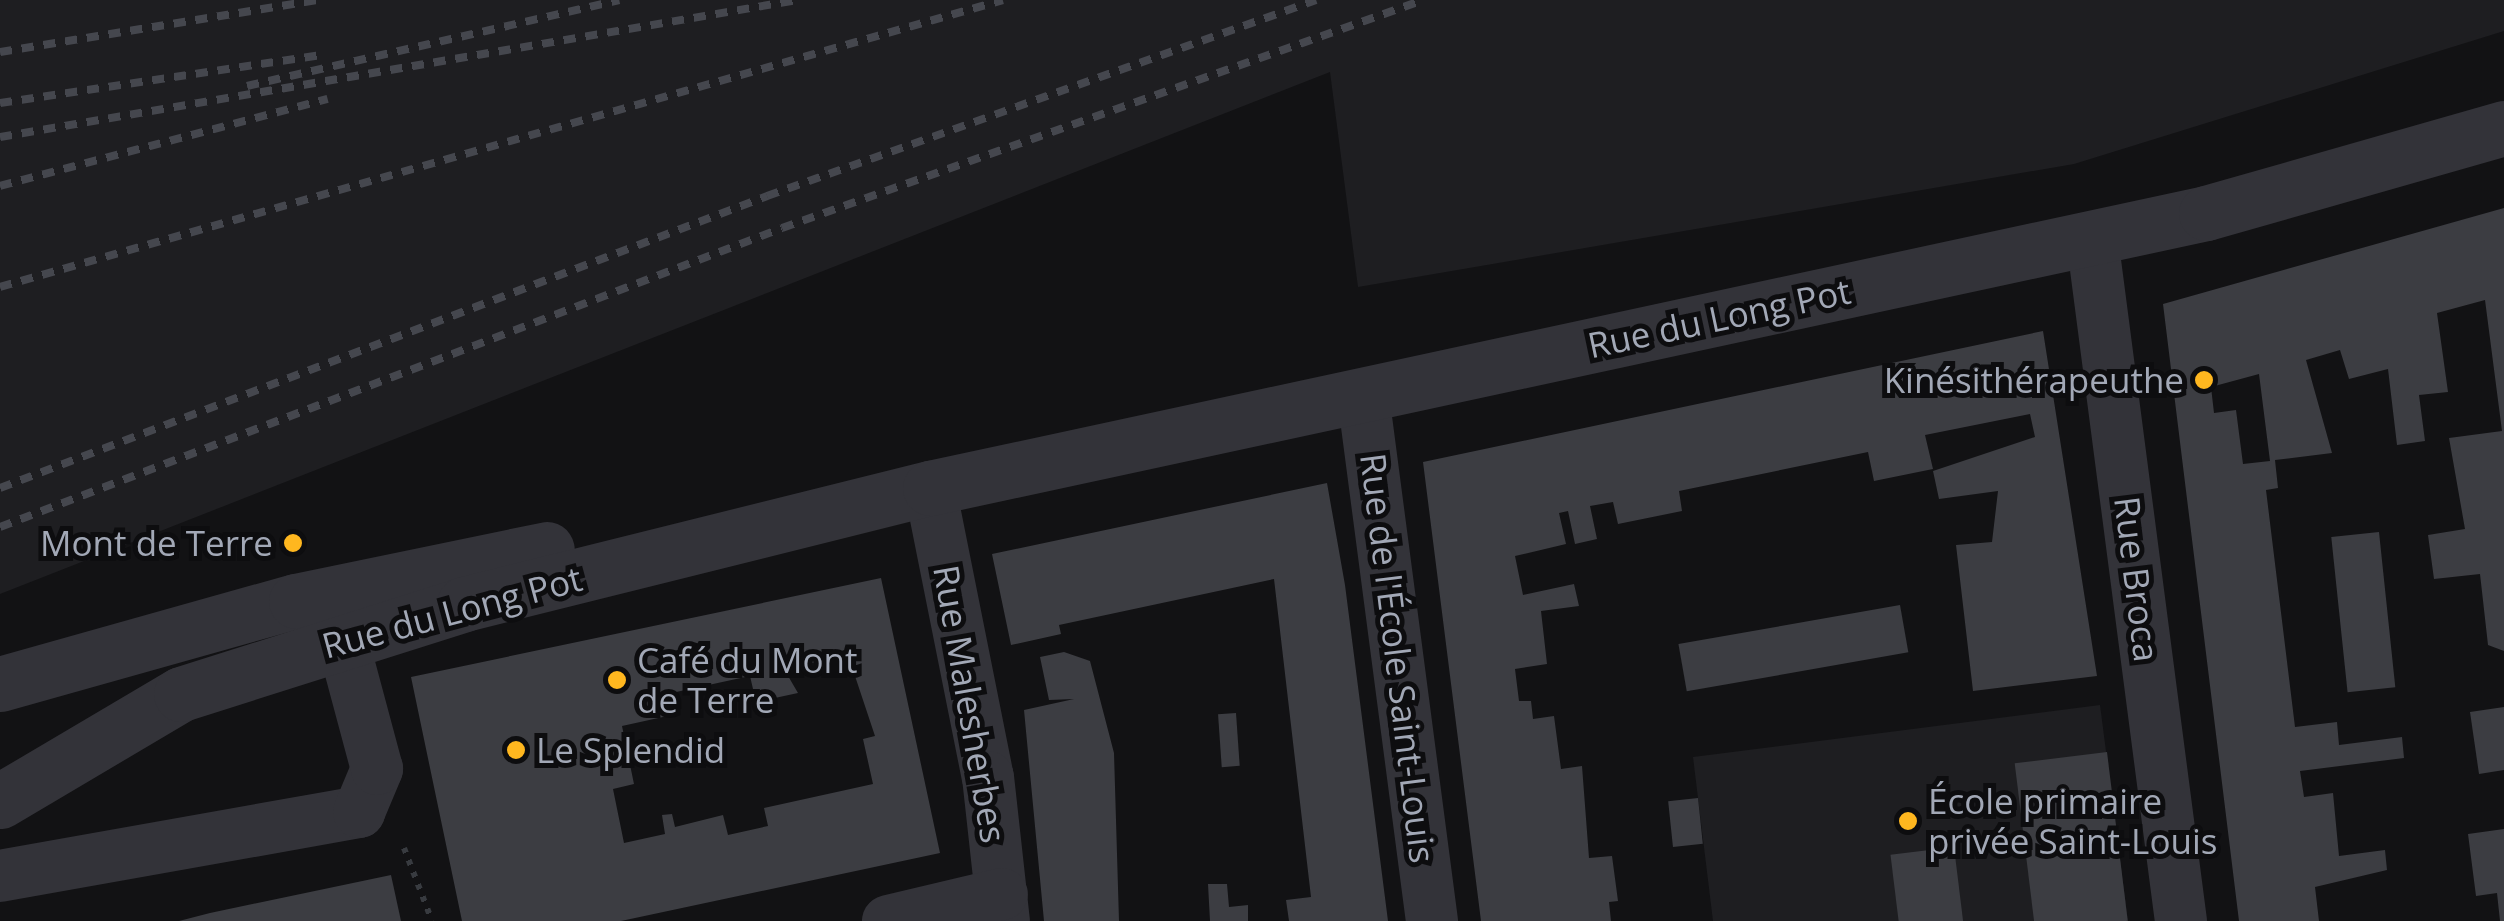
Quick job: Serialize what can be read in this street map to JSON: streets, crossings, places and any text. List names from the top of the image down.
{
  "streets": {
    "street": [
      "Rue du Long Pot",
      "Rue Broca",
      "Rue de l'École Saint-Louis",
      "Rue Malesherbes"
    ]
  },
  "crossings": [
    ["Rue du Long Pot", "Rue Broca"],
    ["Rue du Long Pot", "Rue de l'École Saint-Louis"],
    ["Rue du Long Pot", "Rue Malesherbes"]
  ],
  "places": [
    "Kinésithérapeuthe",
    "Mont de Terre",
    "Café du Mont de Terre",
    "Le Splendid",
    "École primaire privée Saint-Louis"
  ]
}
